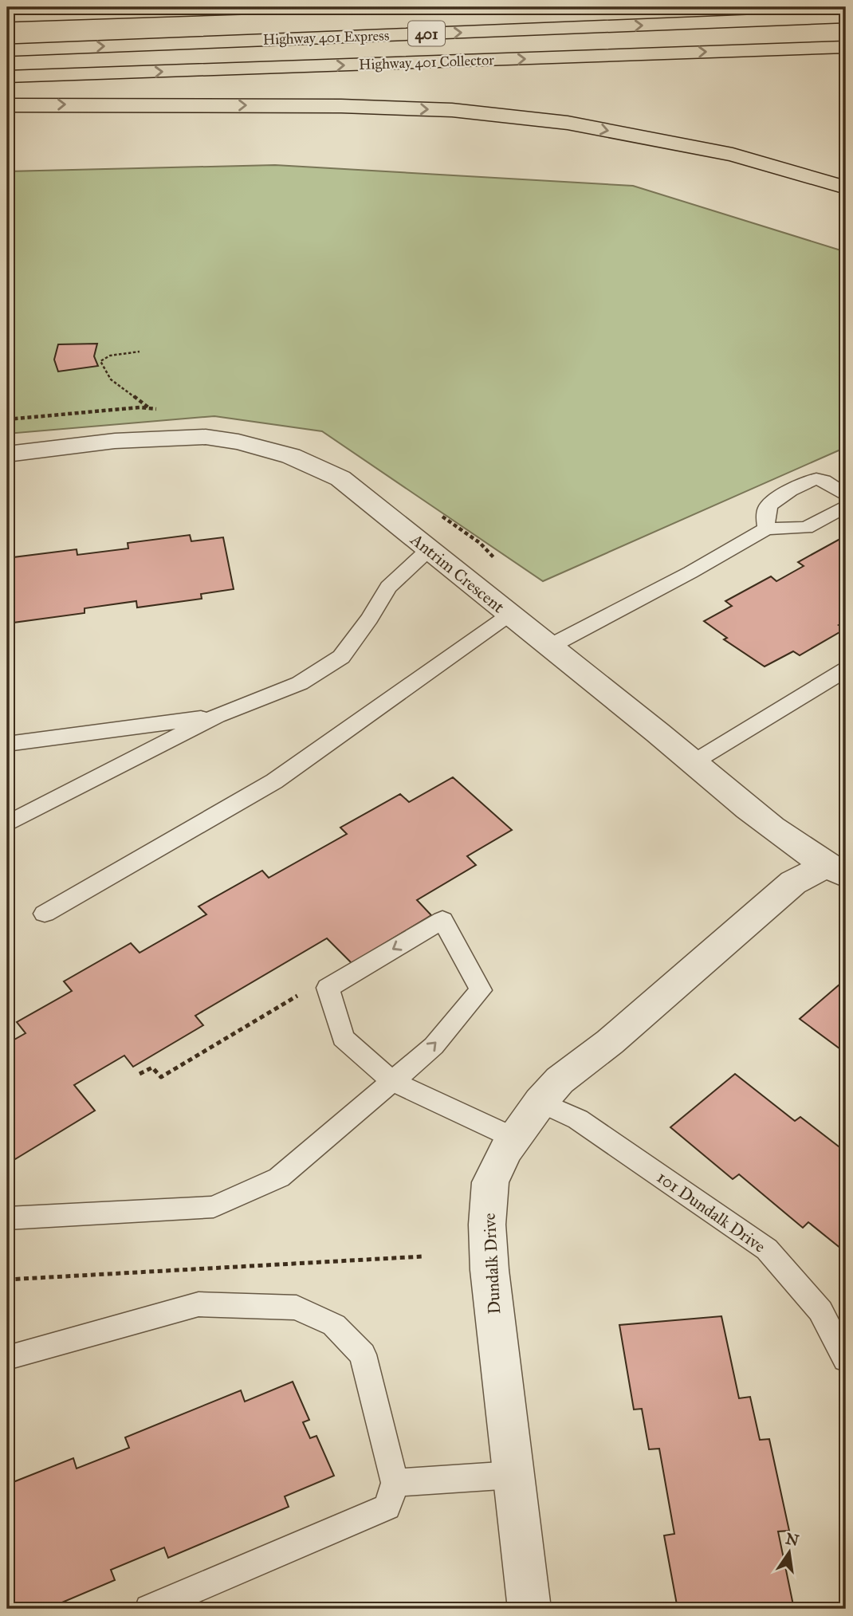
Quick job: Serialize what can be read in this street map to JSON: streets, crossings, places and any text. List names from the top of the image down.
{
  "streets": {
    "highway": ["401", "Highway 401 Express", "Highway 401 Collector"],
    "street": ["Antrim Crescent", "Dundalk Drive"],
    "lane": ["101 Dundalk Drive"]
  },
  "crossings": [
    ["Antrim Crescent", "Dundalk Drive"],
    ["101 Dundalk Drive", "Dundalk Drive"]
  ],
  "north": "top"
}
